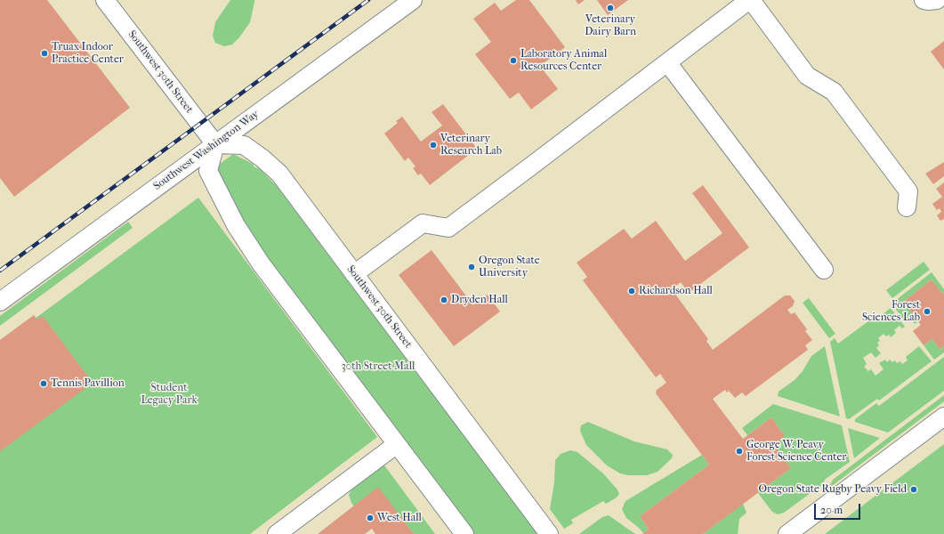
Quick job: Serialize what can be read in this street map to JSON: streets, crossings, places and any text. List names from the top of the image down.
{
  "streets": {
    "street": ["Southwest 30th Street", "Southwest Washington Way"]
  },
  "crossings": [
    ["Southwest 30th Street", "Southwest Washington Way"]
  ],
  "parks": ["30th Street Mall", "Student Legacy Park"],
  "places": [
    "Veterinary Dairy Barn",
    "Truax Indoor Practice Center",
    "Laboratory Animal Resources Center",
    "Veterinary Research Lab",
    "Oregon State University",
    "Richardson Hall",
    "Dryden Hall",
    "Forest Sciences Lab",
    "Tennis Pavillion",
    "George W. Peavy Forest Science Center",
    "Oregon State Rugby Peavy Field",
    "West Hall"
  ],
  "scale_bar": "20 m"
}
